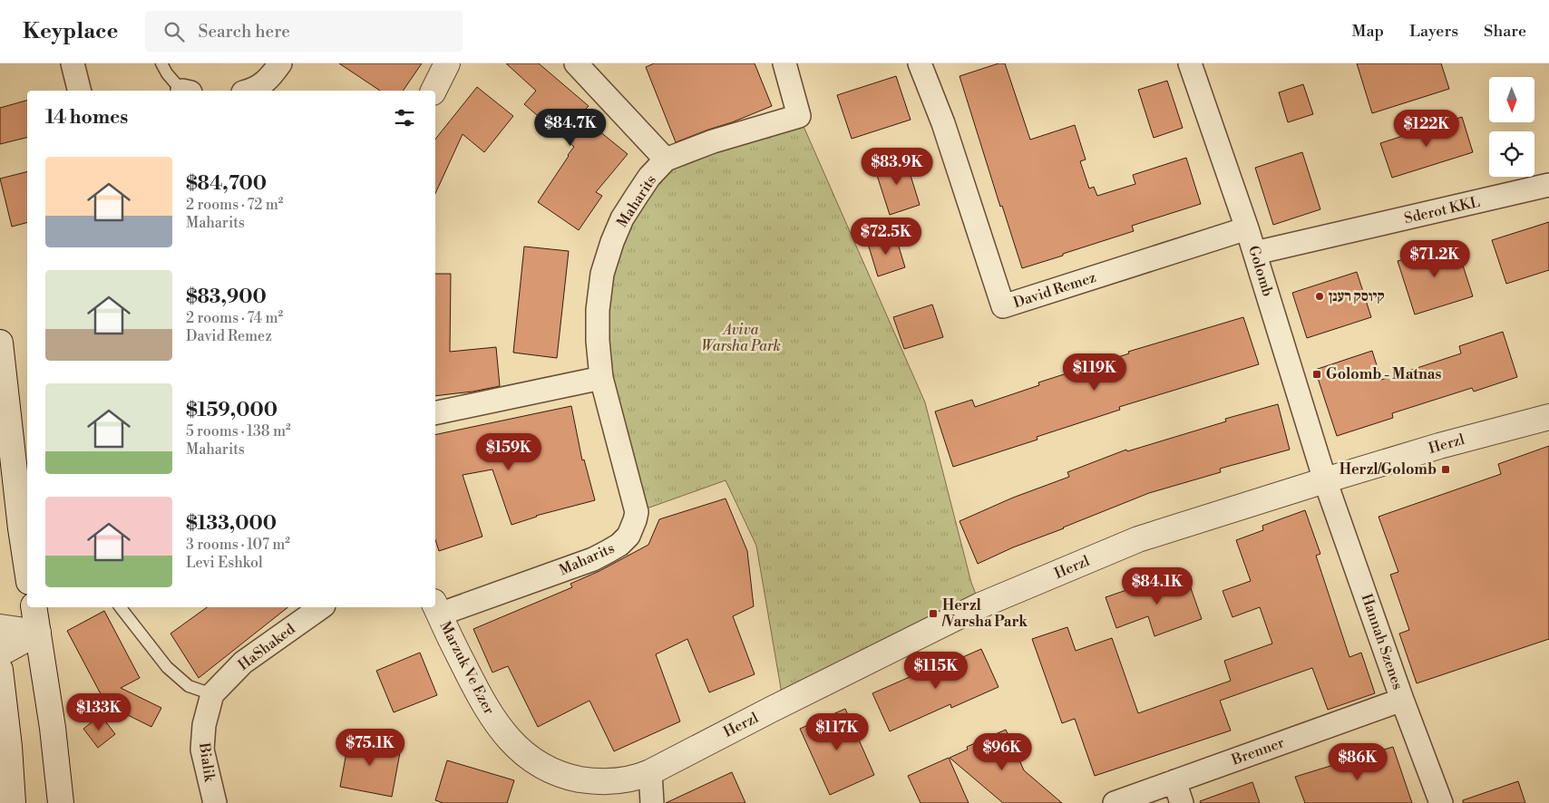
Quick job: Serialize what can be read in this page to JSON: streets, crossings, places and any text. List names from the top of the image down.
{
  "streets": {
    "street": [
      "Maharits",
      "Sderot KKL",
      "Golomb",
      "David Remez",
      "Herzl",
      "Hannah Szenes",
      "HaShaked",
      "Marzuk Ve Ezer",
      "Brenner",
      "Bialik"
    ]
  },
  "crossings": [
    ["Maharits", "Marzuk Ve Ezer"],
    ["Sderot KKL", "Golomb"],
    ["Golomb", "David Remez"],
    ["Golomb", "Herzl"],
    ["Golomb", "Hannah Szenes"],
    ["Herzl", "Hannah Szenes"],
    ["Herzl", "Marzuk Ve Ezer"],
    ["Hannah Szenes", "Brenner"],
    ["HaShaked", "Bialik"]
  ],
  "parks": ["Aviva Warsha Park"],
  "places": {
    "other": ["קיוסק רענן"],
    "transit": ["Golomb - Matnas", "Herzl/Golomb", "Herzl /Varsha Park"]
  },
  "north": "bottom",
  "page": {
    "header": "Keyplace",
    "search": "Search here",
    "nav": ["Map", "Layers", "Share"],
    "heading": "14 homes",
    "price": [
      "$84.7K",
      "$122K",
      "$83.9K",
      "$72.5K",
      "$71.2K",
      "$119K",
      "$159K",
      "$84.1K",
      "$115K",
      "$133K",
      "$117K",
      "$75.1K",
      "$96K",
      "$86K"
    ],
    "list": [
      {
        "name": "$84,700",
        "note": "2 rooms · 72 m² · Maharits"
      },
      {
        "name": "$83,900",
        "note": "2 rooms · 74 m² · David Remez"
      },
      {
        "name": "$159,000",
        "note": "5 rooms · 138 m² · Maharits"
      },
      {
        "name": "$133,000",
        "note": "3 rooms · 107 m² · Levi Eshkol"
      }
    ]
  }
}
